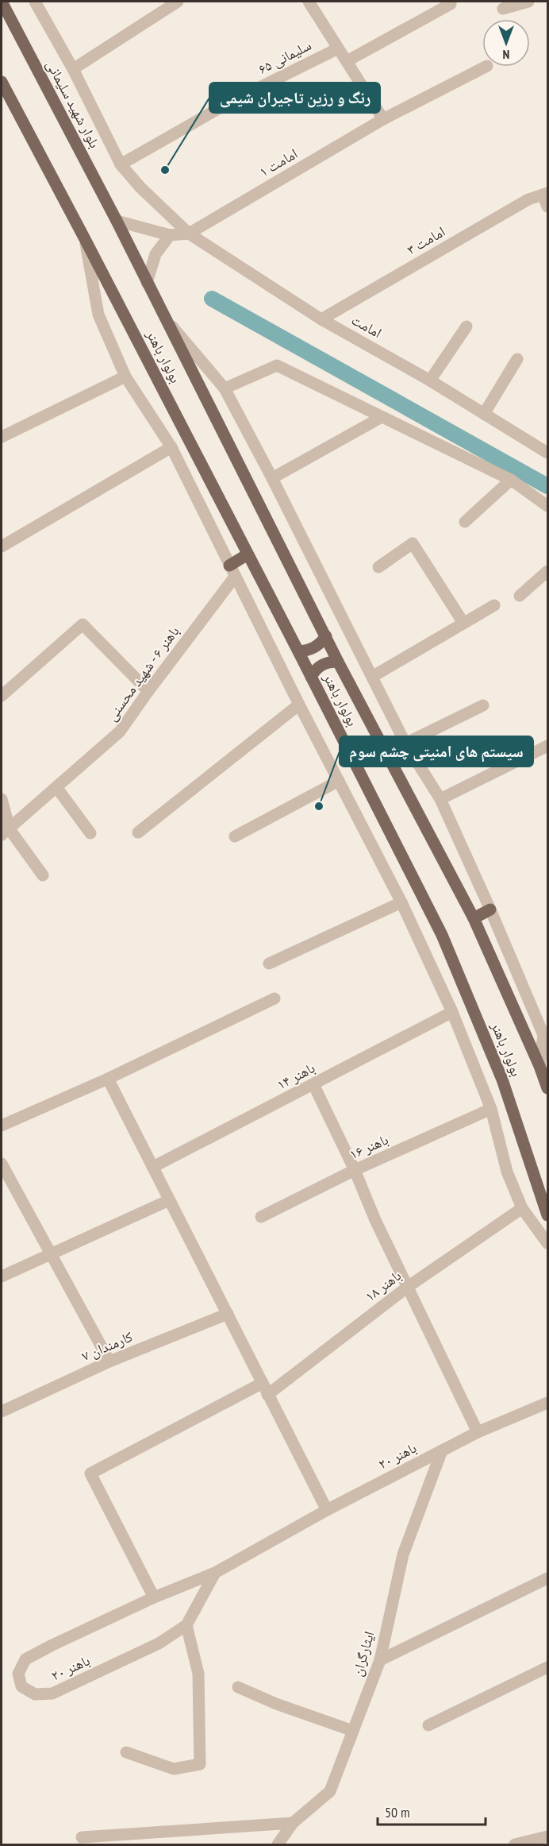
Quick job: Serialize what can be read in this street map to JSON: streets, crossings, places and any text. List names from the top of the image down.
{
  "streets": {
    "main road": ["بلوار شهید سلیمانی", "بولوار باهنر"],
    "street": [
      "سلیمانی ۶۵",
      "امامت ۱",
      "امامت ۳",
      "امامت",
      "باهنر ۶ - شهید محسنی",
      "باهنر ۱۴",
      "باهنر ۱۶",
      "باهنر ۱۸",
      "کارمندان ۷",
      "باهنر ۲۰",
      "ایثارگران"
    ]
  },
  "crossings": [
    ["سلیمانی ۶۵", "امامت"],
    ["بلوار شهید سلیمانی", "بولوار باهنر"],
    ["امامت ۱", "امامت"],
    ["امامت ۳", "امامت"],
    ["باهنر ۲۰", "ایثارگران"]
  ],
  "places": ["رنگ و رزین تاجیران شیمی", "سیستم های امنیتی چشم سوم"],
  "scale_bar": "50 m",
  "north": "bottom"
}
